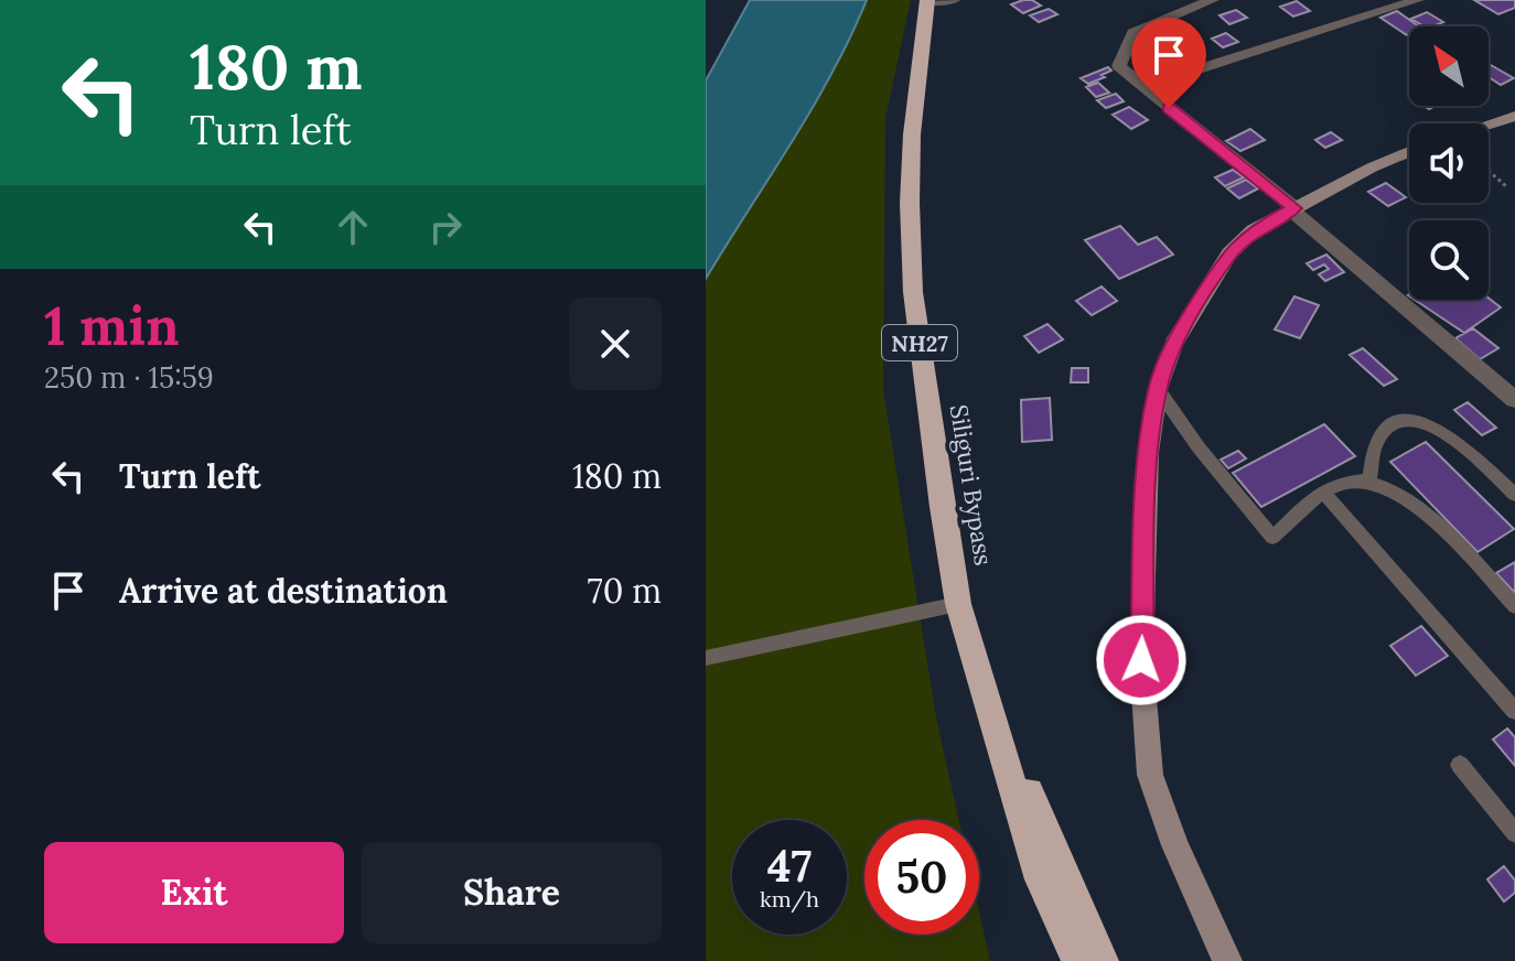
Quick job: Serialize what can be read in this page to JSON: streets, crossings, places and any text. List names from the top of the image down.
{
  "streets": {
    "highway": ["NH27", "Siliguri Bypass"]
  },
  "north": "top left",
  "page": {
    "turn": ["180 m", "Turn left"],
    "heading": ["1 min", "250 m · 15:59"],
    "list": [
      {
        "name": "Turn left",
        "value": "180 m"
      },
      {
        "name": "Arrive at destination",
        "value": "70 m"
      }
    ],
    "speed": "47 km/h",
    "limit": "50",
    "buttons": ["Exit", "Share"]
  }
}
